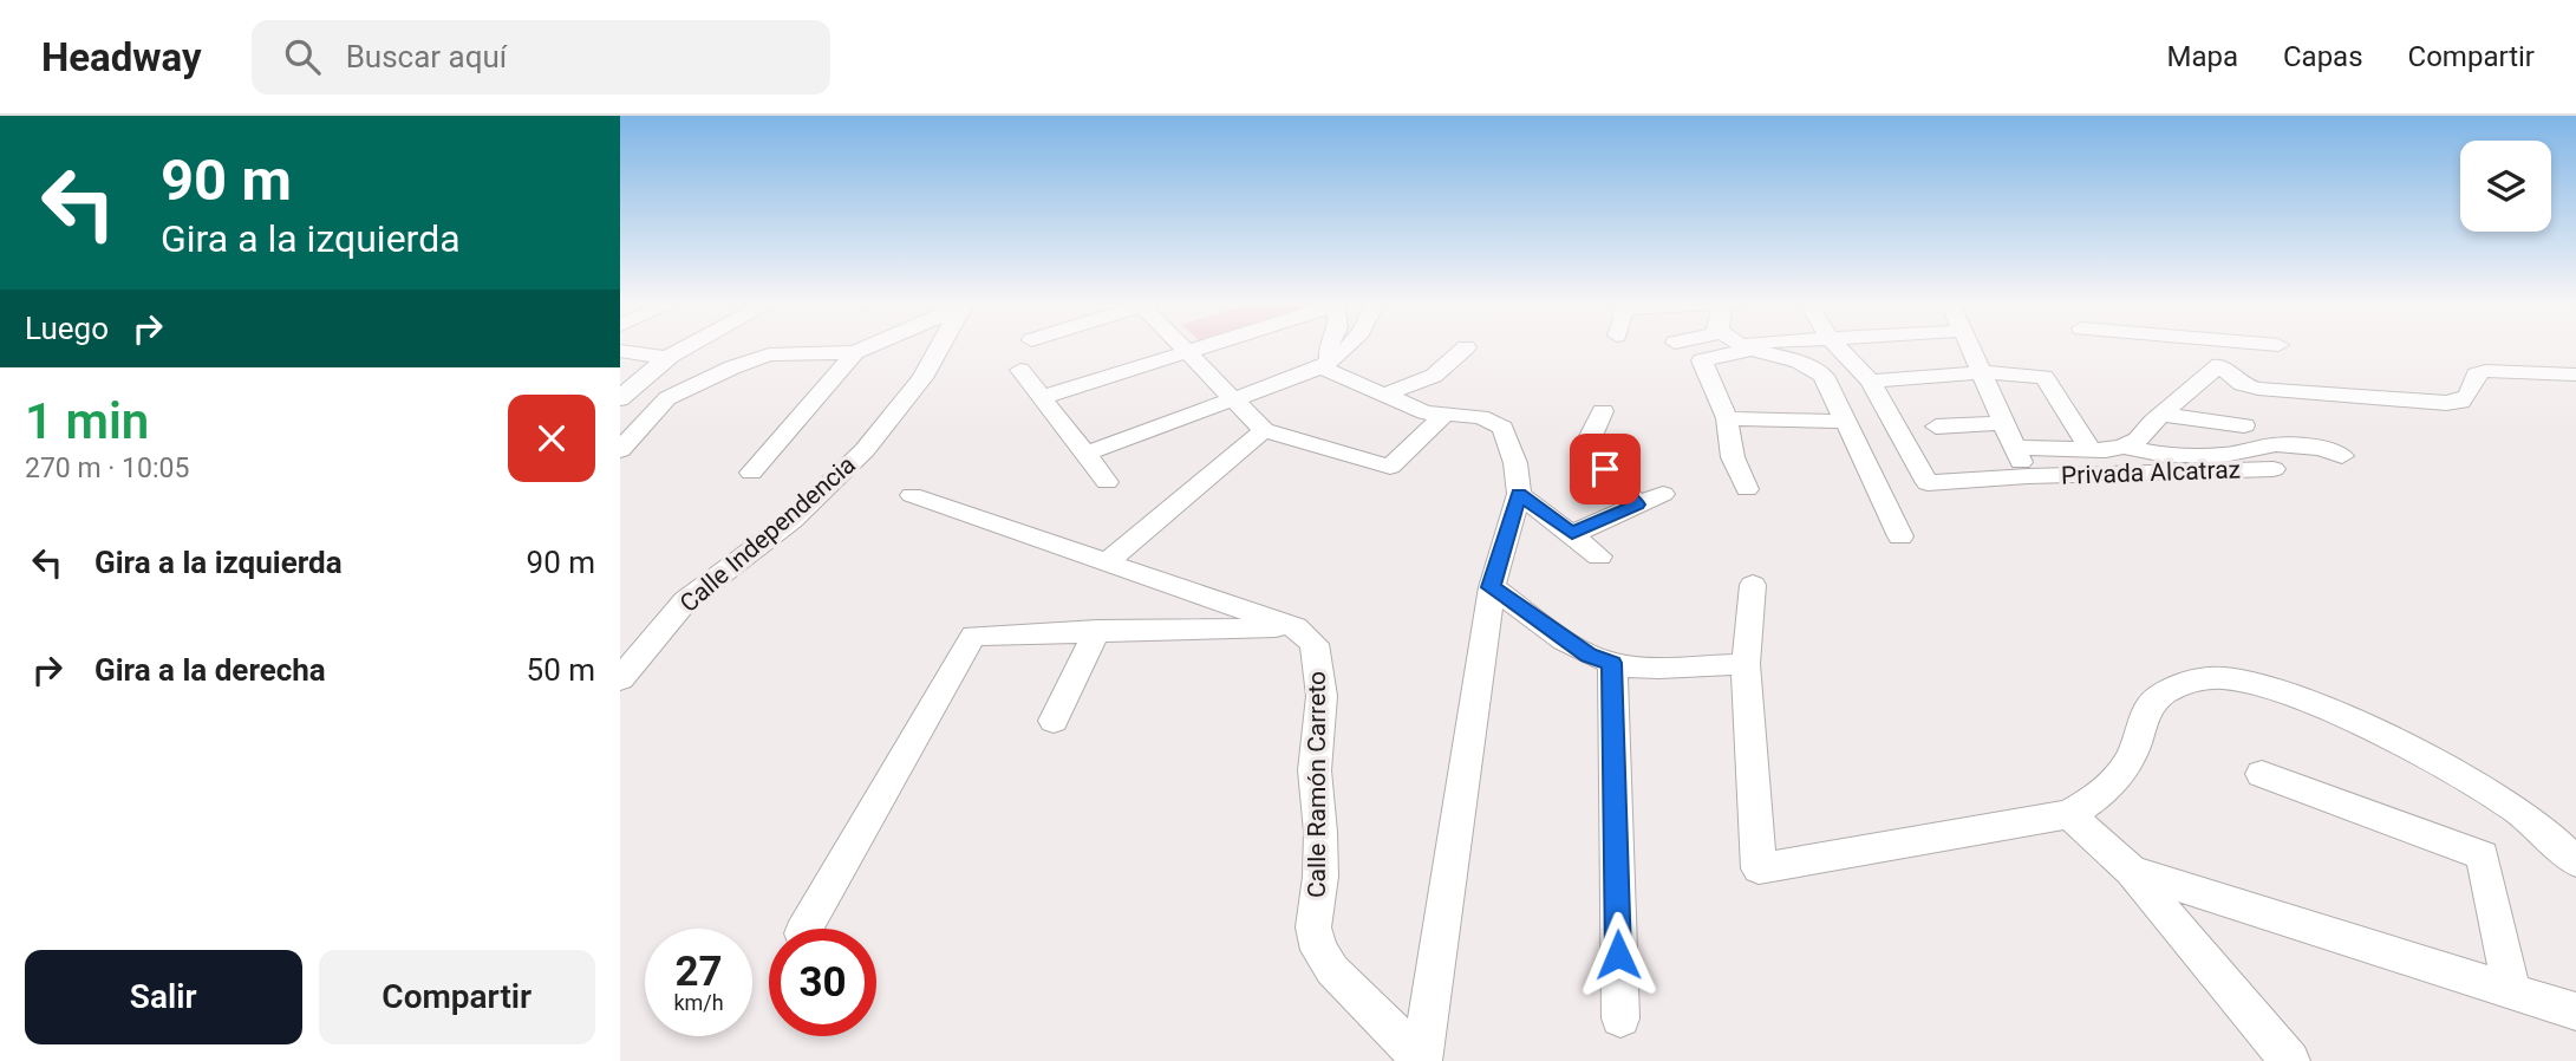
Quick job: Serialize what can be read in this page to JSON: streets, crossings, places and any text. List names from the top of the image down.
{
  "streets": {
    "street": ["Privada Alcatraz", "Calle Independencia", "Calle Ramón Carreto"]
  },
  "page": {
    "header": "Headway",
    "search": "Buscar aquí",
    "nav": ["Mapa", "Capas", "Compartir"],
    "turn": ["90 m", "Gira a la izquierda"],
    "then": "Luego",
    "heading": ["1 min", "270 m · 10:05"],
    "list": [
      {
        "name": "Gira a la izquierda",
        "value": "90 m"
      },
      {
        "name": "Gira a la derecha",
        "value": "50 m"
      }
    ],
    "speed": "27 km/h",
    "limit": "30",
    "buttons": ["Salir", "Compartir"]
  }
}
